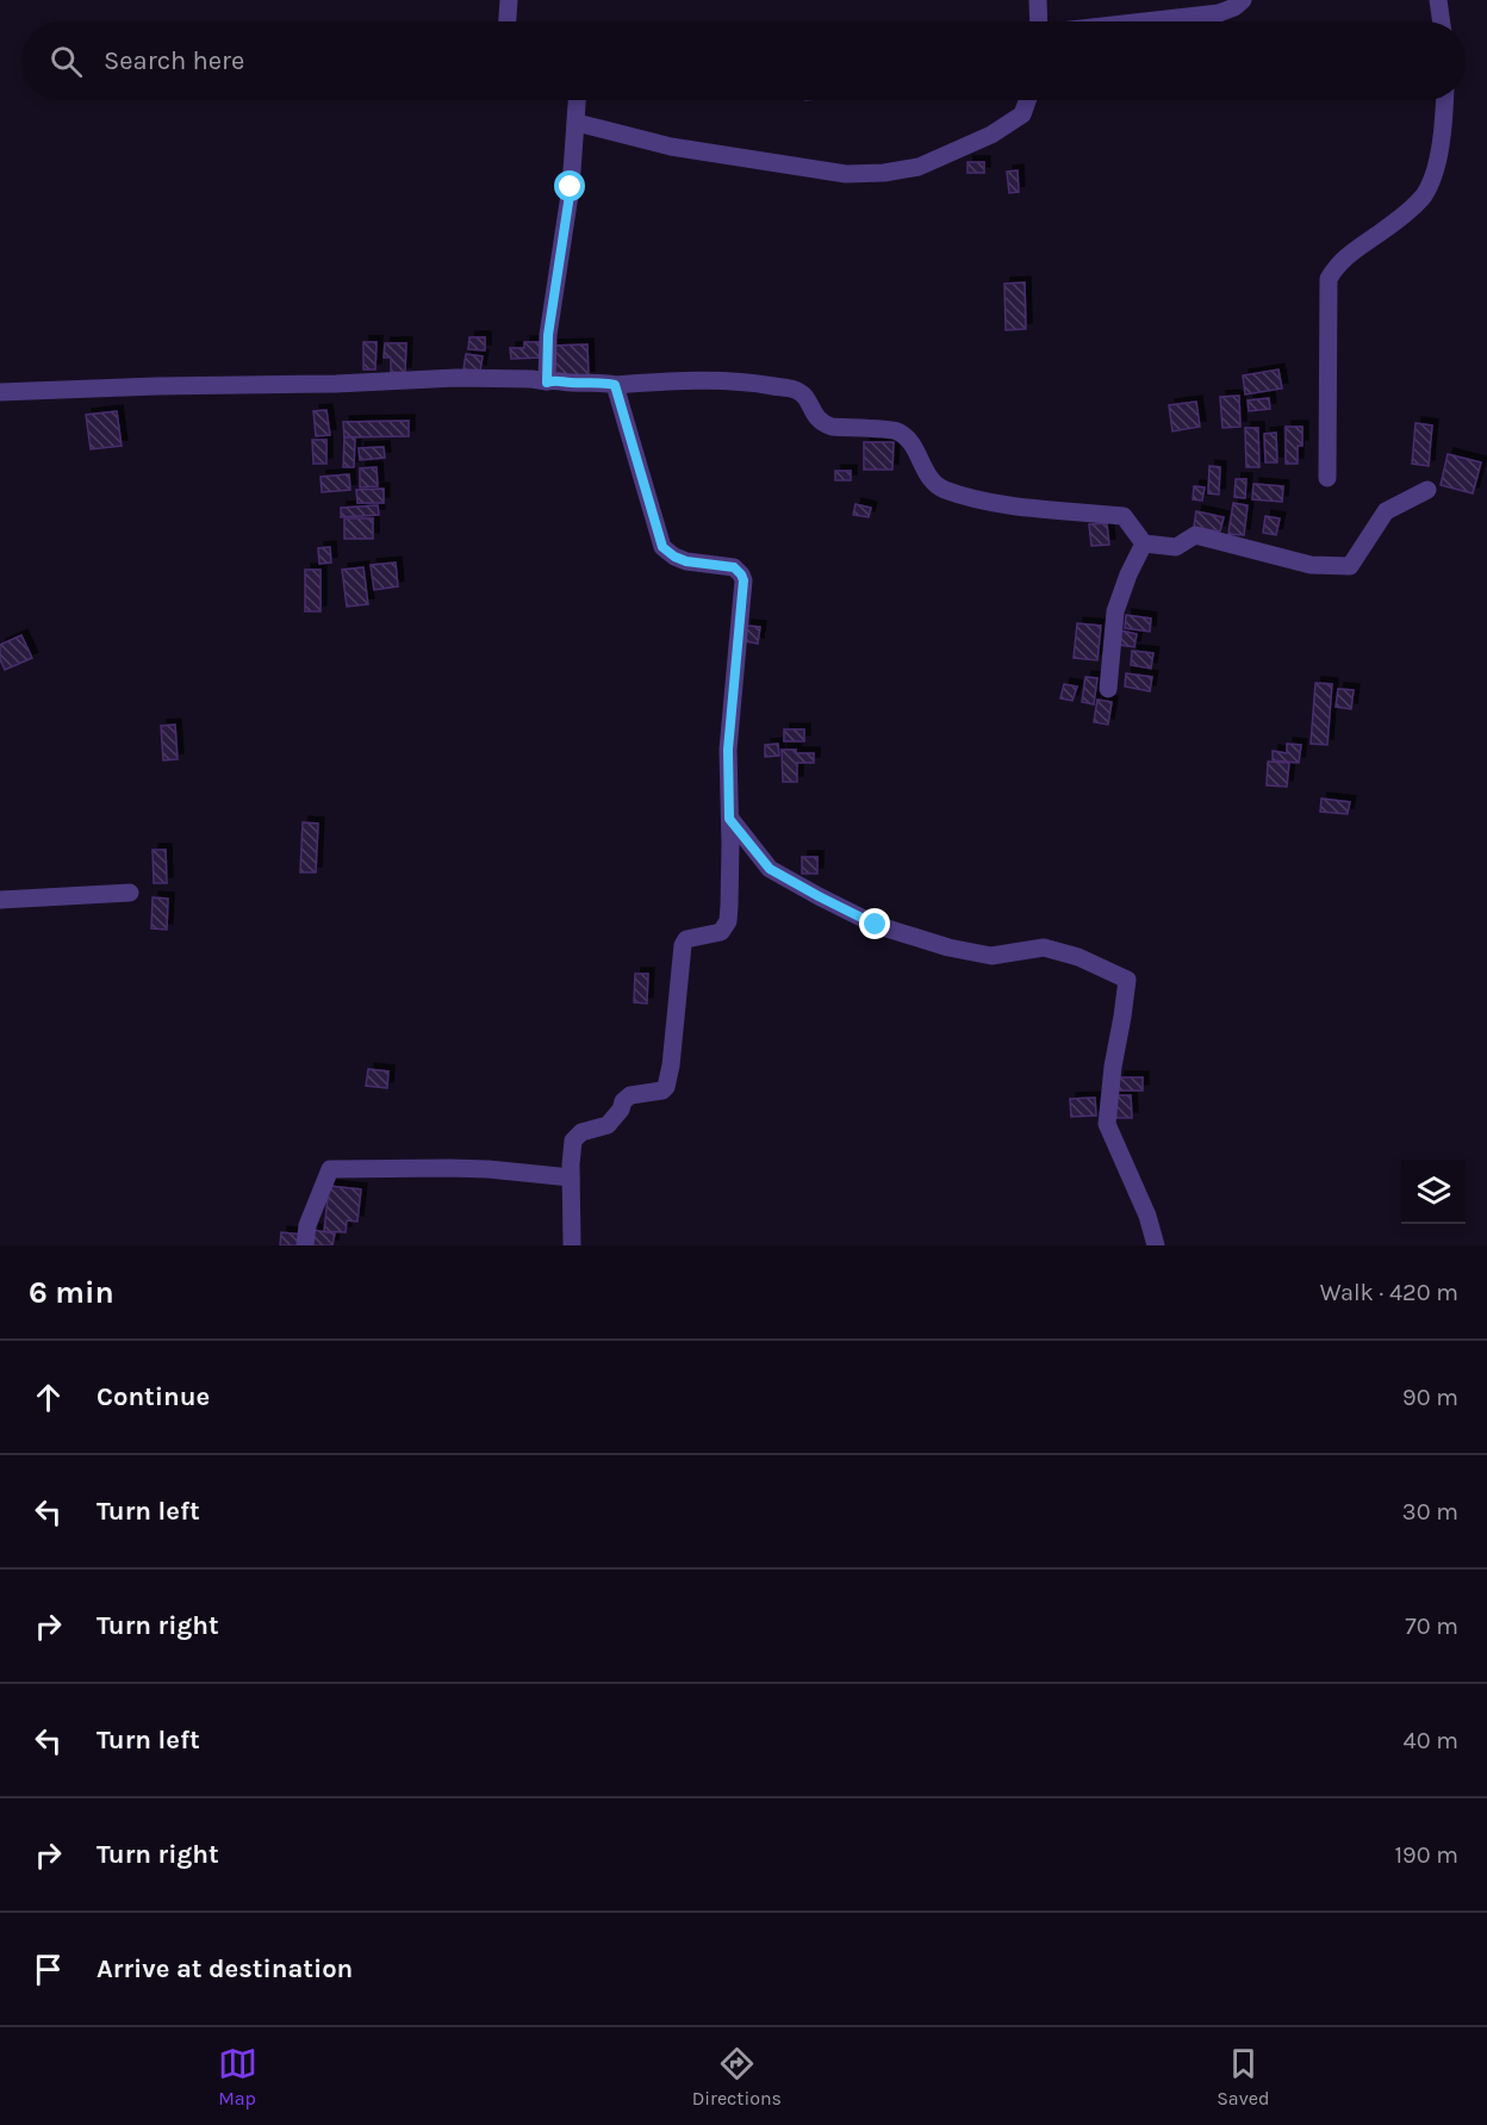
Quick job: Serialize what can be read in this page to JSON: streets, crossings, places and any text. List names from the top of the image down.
{
  "page": {
    "search": "Search here",
    "heading": ["6 min", "Walk · 420 m"],
    "list": [
      ["Continue", "90 m"],
      ["Turn left", "30 m"],
      ["Turn right", "70 m"],
      ["Turn left", "40 m"],
      ["Turn right", "190 m"],
      "Arrive at destination"
    ],
    "nav": ["Map", "Directions", "Saved"]
  }
}
